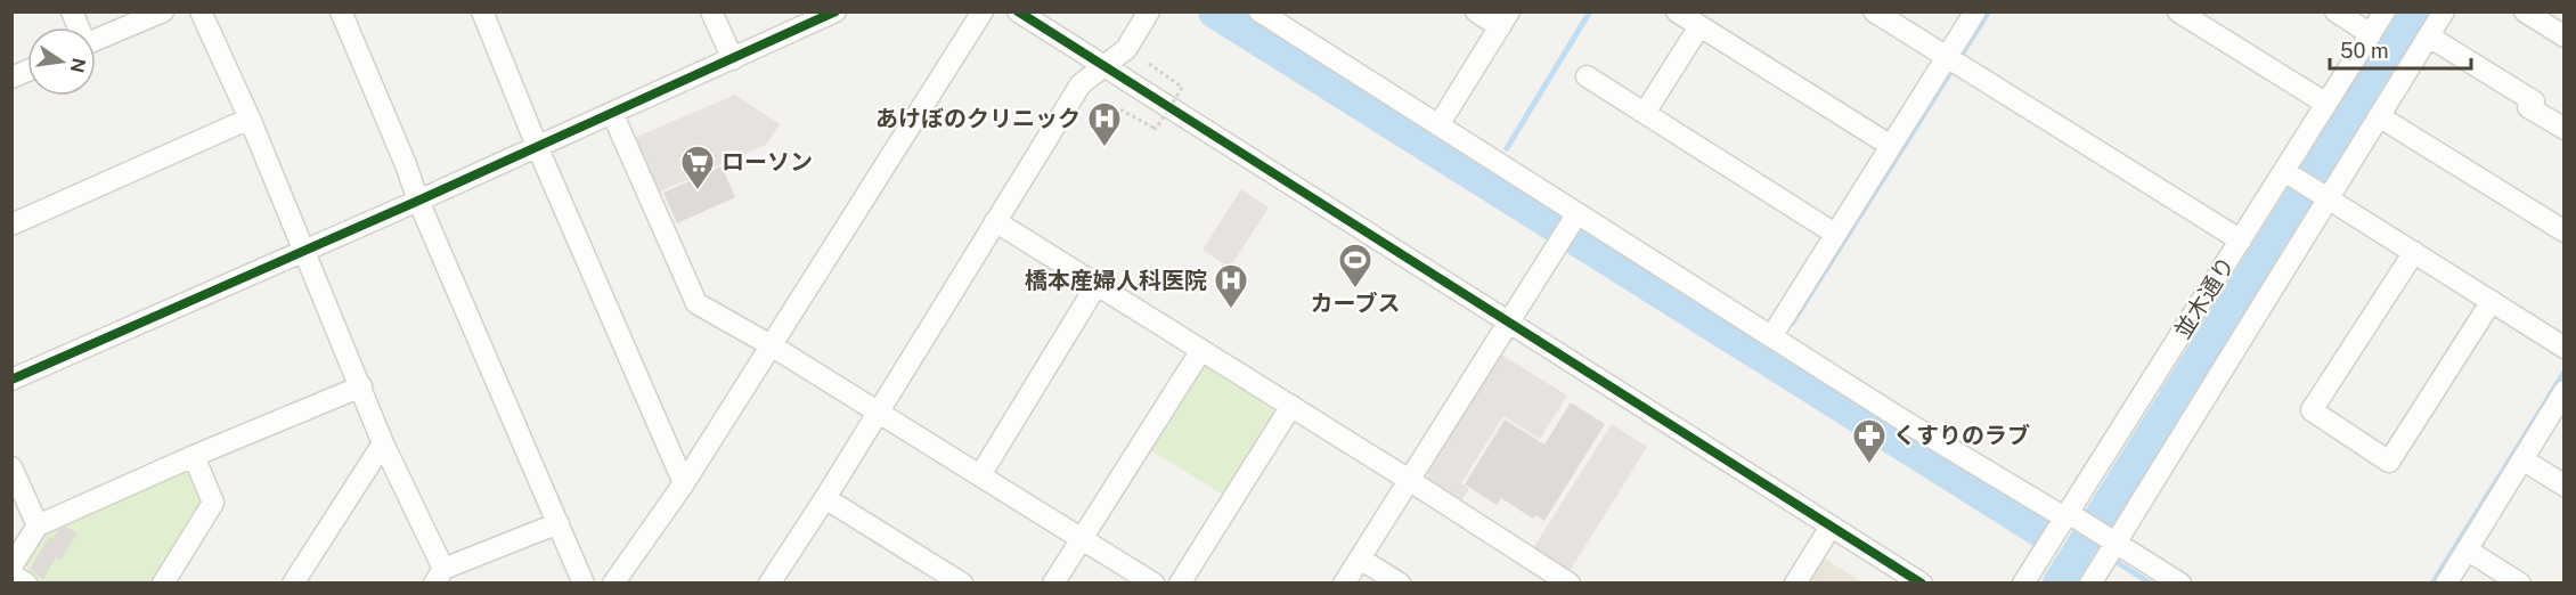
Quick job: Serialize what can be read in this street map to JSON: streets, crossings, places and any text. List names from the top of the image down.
{
  "streets": {
    "street": ["並木通り"]
  },
  "places": {
    "hospital": ["あけぼのクリニック", "橋本産婦人科医院"],
    "supermarket": ["ローソン"],
    "sports": ["カーブス"],
    "pharmacy": ["くすりのラブ"]
  },
  "scale_bar": "50 m",
  "north": "right"
}
